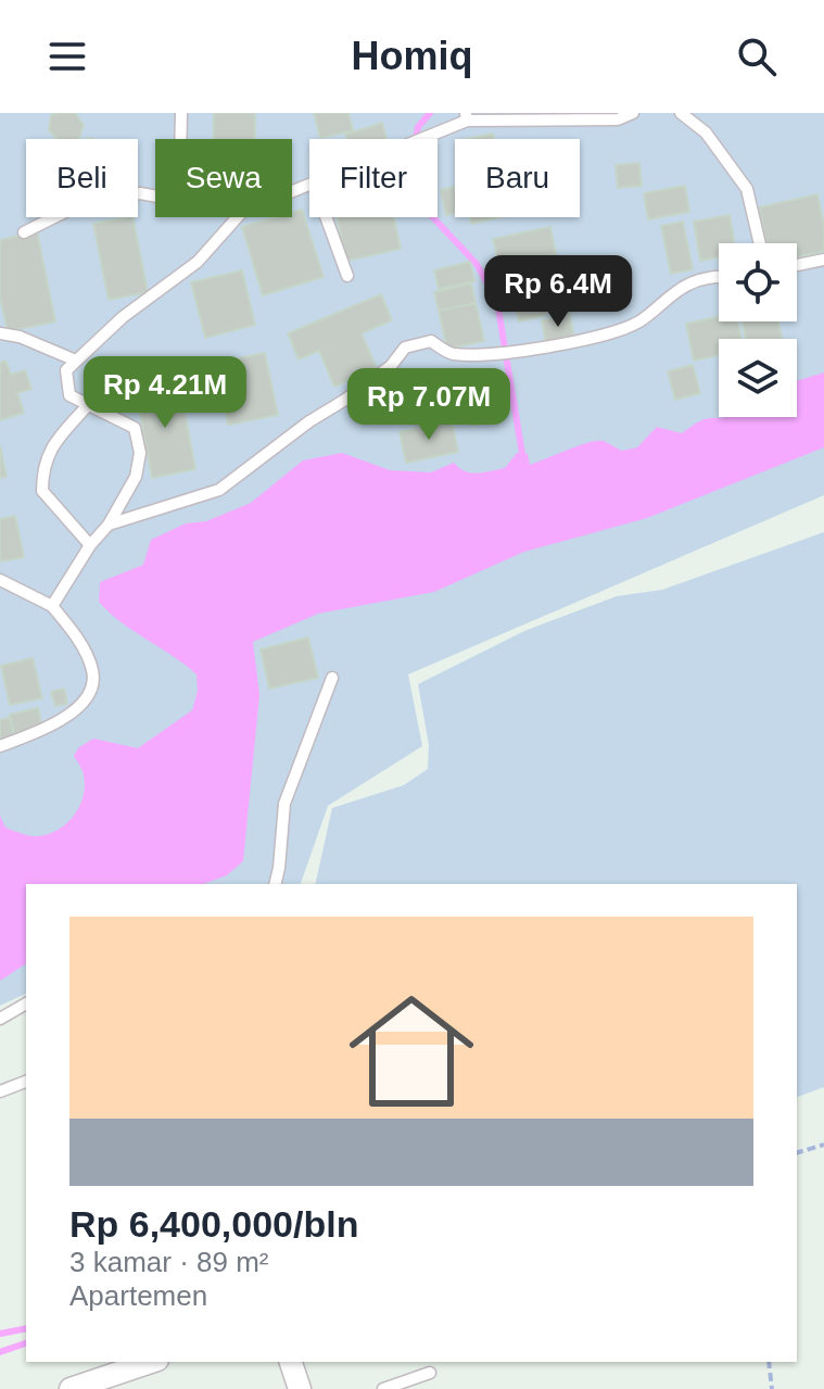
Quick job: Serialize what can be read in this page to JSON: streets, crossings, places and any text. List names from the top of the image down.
{
  "page": {
    "header": "Homiq",
    "chip": [
      "Beli",
      "Sewa",
      "Filter",
      "Baru"
    ],
    "price": ["Rp 6.4M", "Rp 4.21M", "Rp 7.07M"],
    "list": [
      {
        "name": "Rp 6,400,000/bln",
        "note": "3 kamar · 89 m² · Apartemen"
      }
    ]
  }
}
